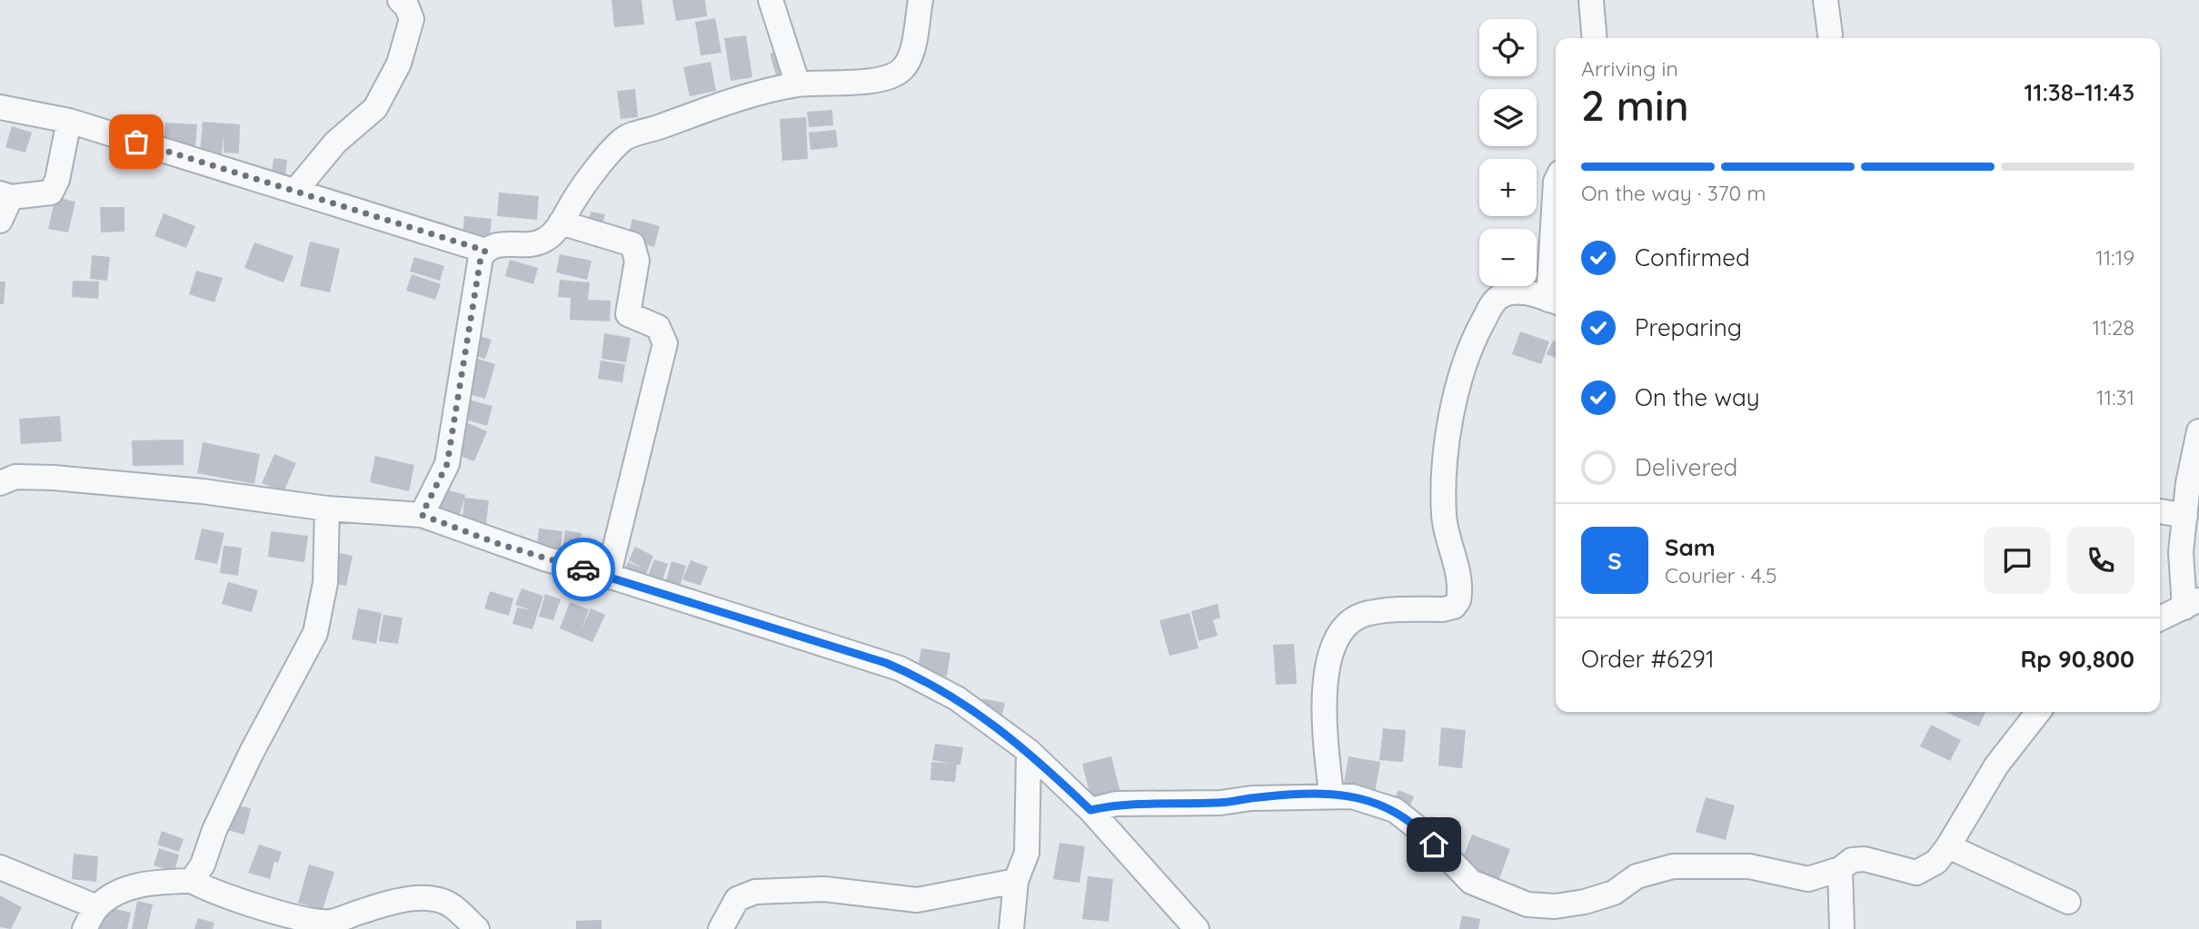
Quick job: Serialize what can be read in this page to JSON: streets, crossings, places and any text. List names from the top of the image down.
{
  "page": {
    "map_buttons": ["+", "−"],
    "heading": ["2 min", "Arriving in", "11:38–11:43"],
    "panel": [
      "Sam",
      "Courier · 4.5",
      "Order #6291",
      "Rp 90,800"
    ],
    "bar": "On the way · 370 m",
    "list": [
      ["Confirmed", "11:19"],
      ["Preparing", "11:28"],
      ["On the way", "11:31"],
      "Delivered"
    ],
    "round": "S"
  }
}
